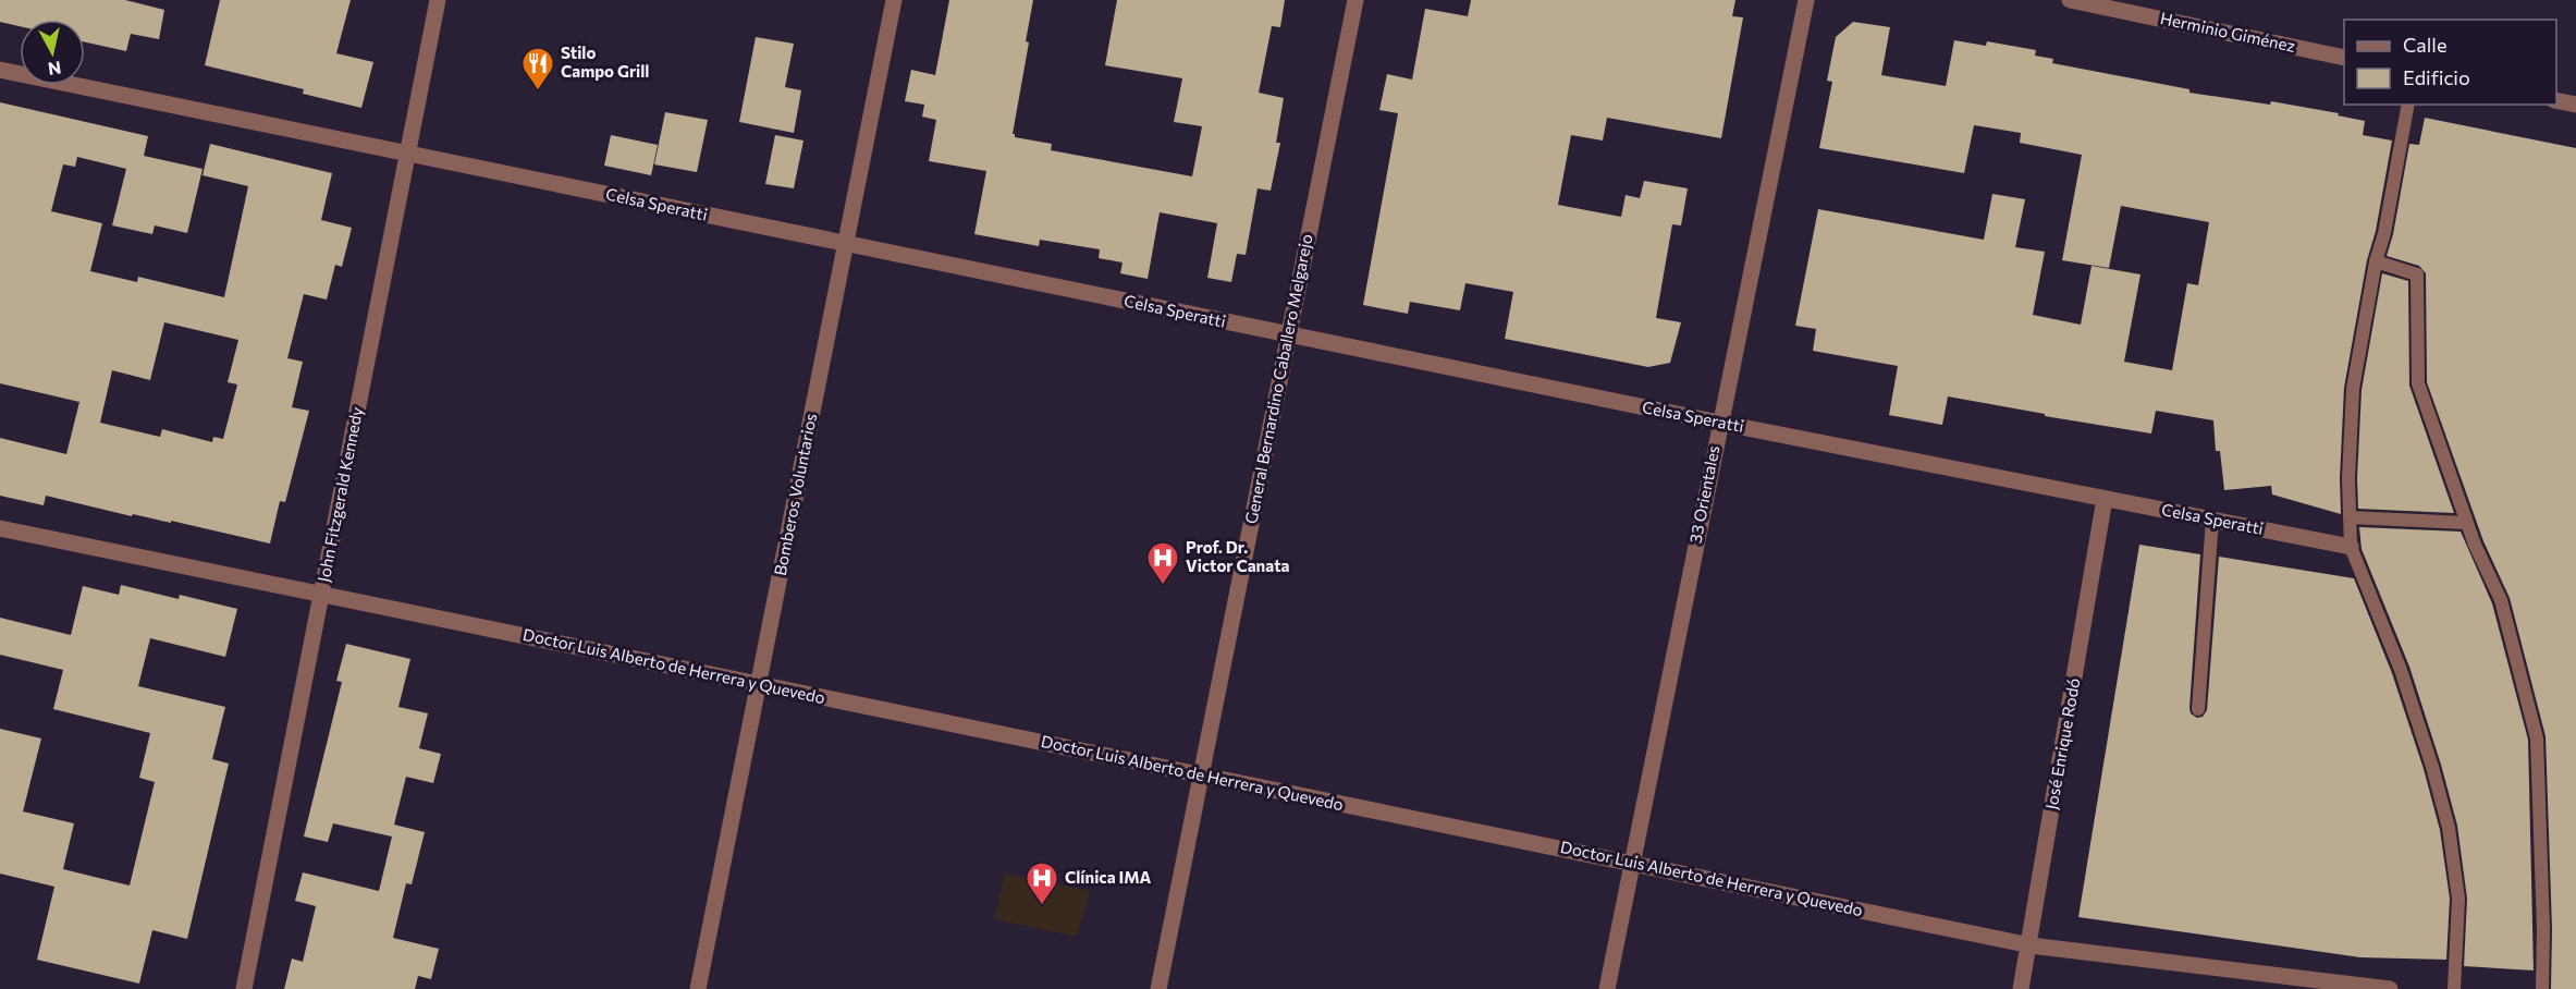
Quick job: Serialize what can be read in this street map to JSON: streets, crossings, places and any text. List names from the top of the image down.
{
  "streets": {
    "street": [
      "Herminio Giménez",
      "Celsa Speratti",
      "General Bernardino Caballero Melgarejo",
      "John Fitzgerald Kennedy",
      "Bomberos Voluntarios",
      "33 Orientales",
      "Doctor Luis Alberto de Herrera y Quevedo",
      "José Enrique Rodó"
    ]
  },
  "crossings": [
    ["Celsa Speratti", "General Bernardino Caballero Melgarejo"],
    ["Celsa Speratti", "John Fitzgerald Kennedy"],
    ["Celsa Speratti", "Bomberos Voluntarios"],
    ["Celsa Speratti", "33 Orientales"],
    ["Celsa Speratti", "José Enrique Rodó"],
    ["General Bernardino Caballero Melgarejo", "Doctor Luis Alberto de Herrera y Quevedo"],
    ["John Fitzgerald Kennedy", "Doctor Luis Alberto de Herrera y Quevedo"],
    ["Bomberos Voluntarios", "Doctor Luis Alberto de Herrera y Quevedo"],
    ["33 Orientales", "Doctor Luis Alberto de Herrera y Quevedo"],
    ["Doctor Luis Alberto de Herrera y Quevedo", "José Enrique Rodó"]
  ],
  "places": {
    "restaurant": ["Stilo Campo Grill"],
    "hospital": ["Prof. Dr. Victor Canata", "Clínica IMA"]
  },
  "legend": ["Calle", "Edificio"],
  "north": "bottom"
}
